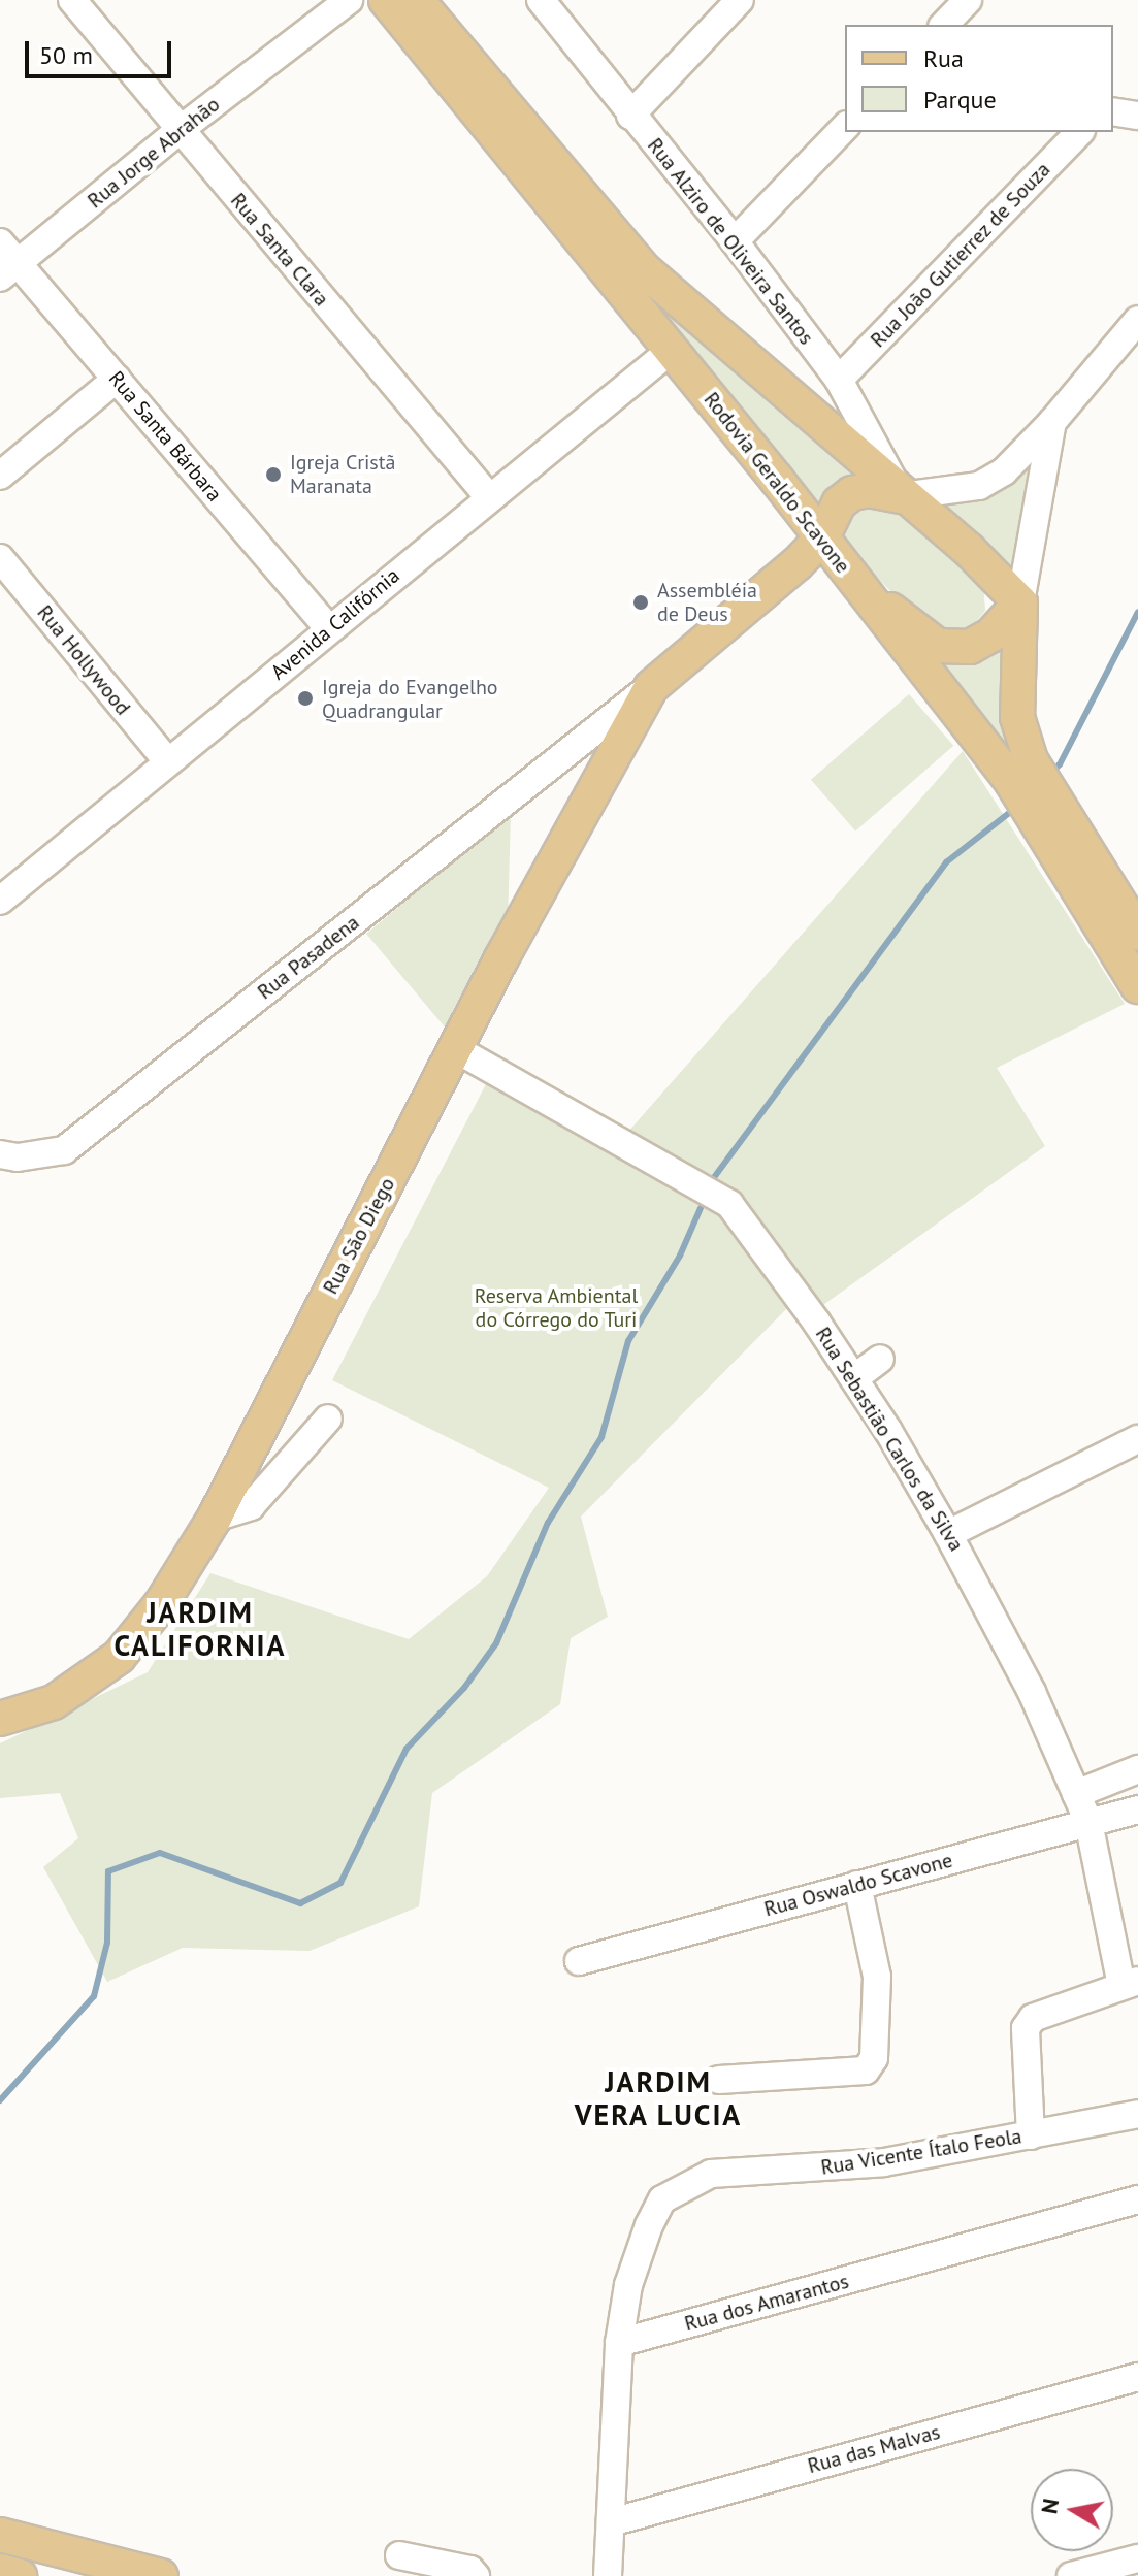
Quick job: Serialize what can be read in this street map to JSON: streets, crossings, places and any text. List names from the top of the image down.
{
  "streets": {
    "main road": ["Rodovia Geraldo Scavone", "Rua São Diego"],
    "street": [
      "Rua Jorge Abrahão",
      "Rua Alziro de Oliveira Santos",
      "Rua Santa Clara",
      "Rua João Gutierrez de Souza",
      "Rua Santa Bárbara",
      "Avenida Califórnia",
      "Rua Hollywood",
      "Rua Pasadena",
      "Rua Sebastião Carlos da Silva",
      "Rua Oswaldo Scavone",
      "Rua Vicente Ítalo Feola",
      "Rua dos Amarantos",
      "Rua das Malvas"
    ]
  },
  "crossings": [
    ["Rua Jorge Abrahão", "Rua Santa Clara"],
    ["Rua Jorge Abrahão", "Rua Santa Bárbara"],
    ["Rua Alziro de Oliveira Santos", "Rua João Gutierrez de Souza"],
    ["Rua Santa Clara", "Avenida Califórnia"],
    ["Rua Santa Bárbara", "Avenida Califórnia"],
    ["Rodovia Geraldo Scavone", "Avenida Califórnia"],
    ["Rodovia Geraldo Scavone", "Rua São Diego"],
    ["Avenida Califórnia", "Rua Hollywood"],
    ["Rua Pasadena", "Rua São Diego"],
    ["Rua São Diego", "Rua Sebastião Carlos da Silva"],
    ["Rua Sebastião Carlos da Silva", "Rua Oswaldo Scavone"],
    ["Rua Vicente Ítalo Feola", "Rua dos Amarantos"]
  ],
  "districts": ["JARDIM CALIFORNIA", "JARDIM VERA LUCIA"],
  "parks": ["Reserva Ambiental do Córrego do Turi"],
  "places": ["Igreja Cristã Maranata", "Assembléia de Deus", "Igreja do Evangelho Quadrangular"],
  "legend": ["Rua", "Parque"],
  "scale_bar": "50 m",
  "north": "left"
}
